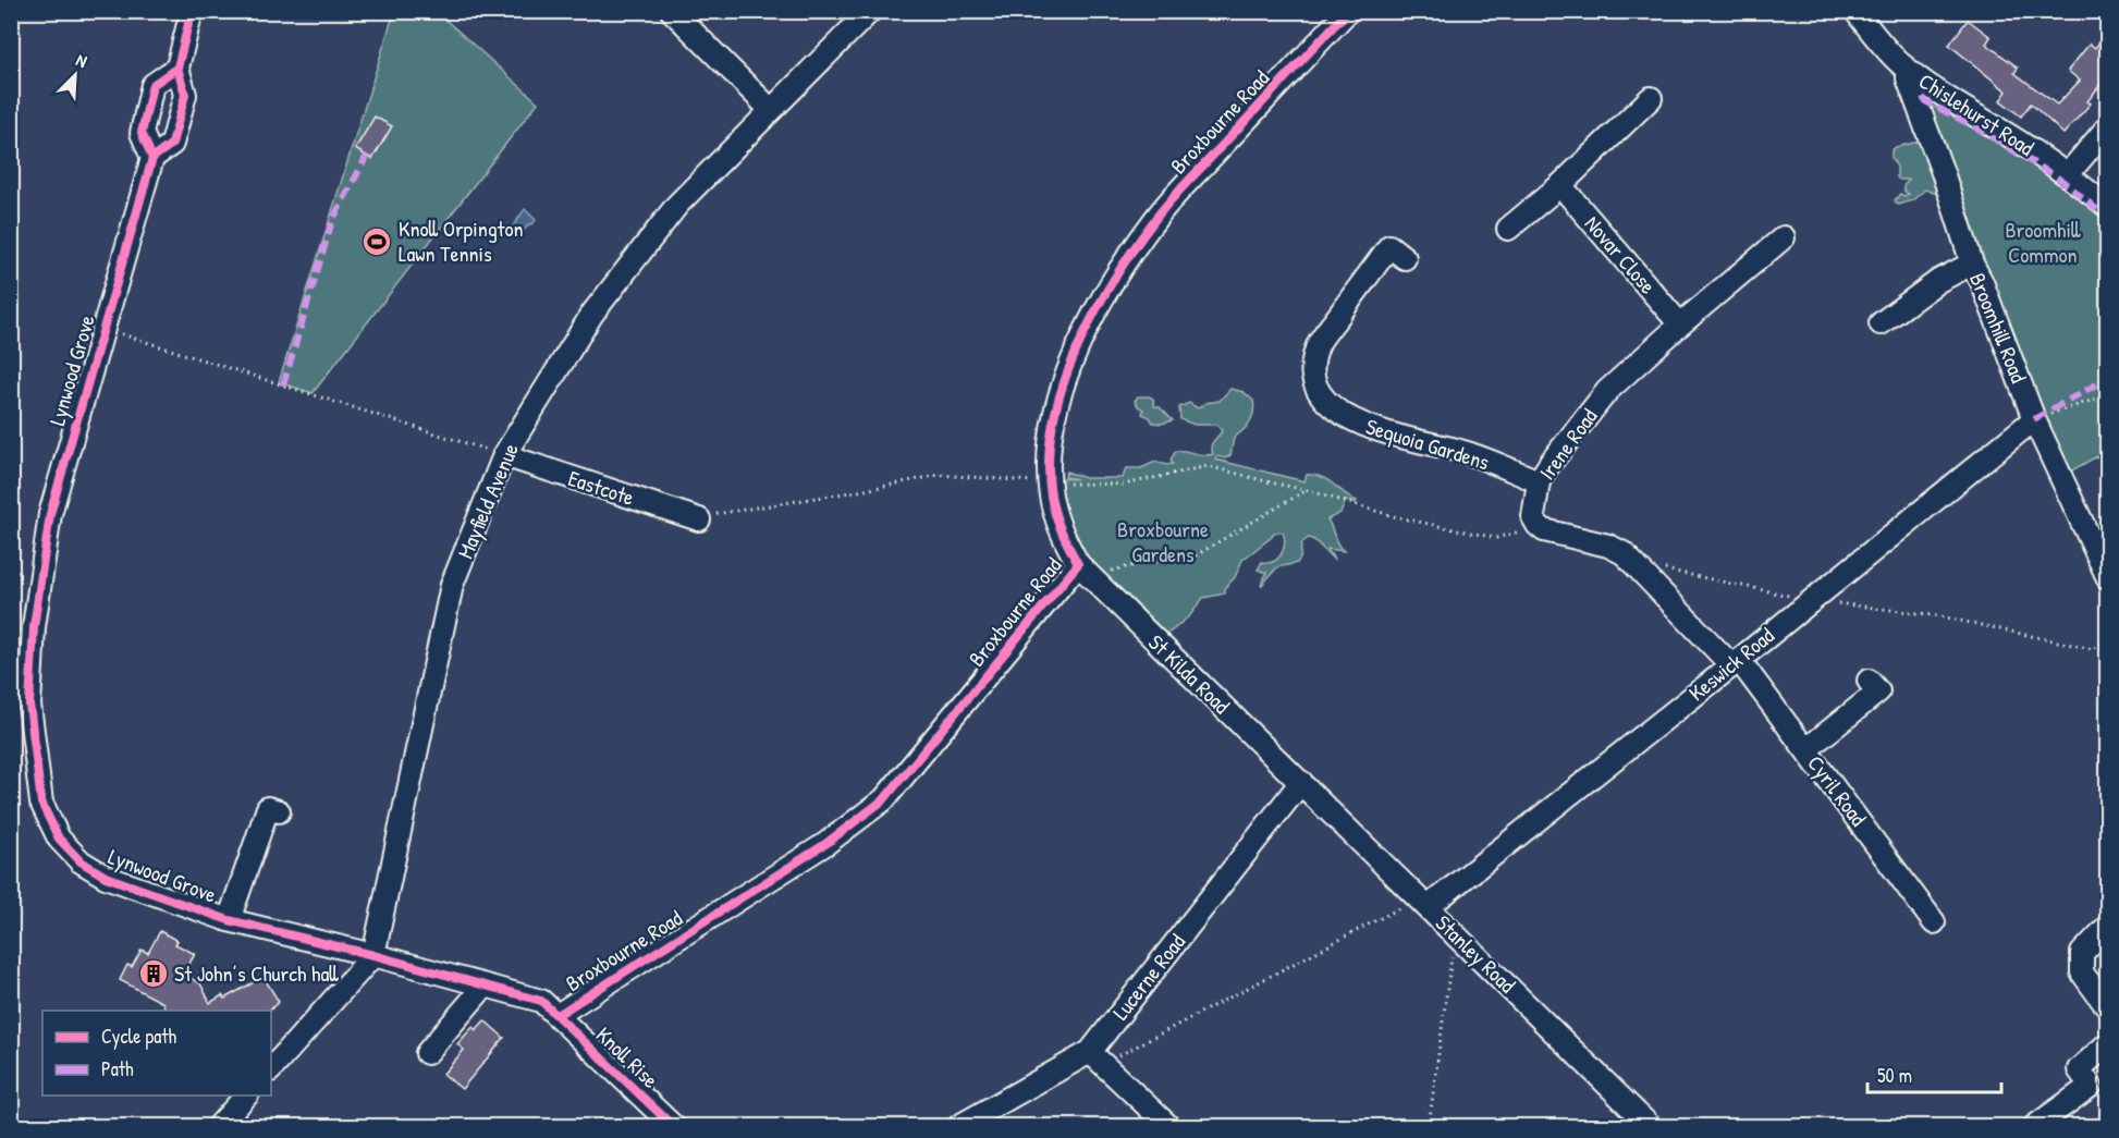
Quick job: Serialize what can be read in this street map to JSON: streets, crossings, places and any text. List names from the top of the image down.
{
  "streets": {
    "street": [
      "Chislehurst Road",
      "Broxbourne Road",
      "Novar Close",
      "Broomhill Road",
      "Lynwood Grove",
      "Sequoia Gardens",
      "Irene Road",
      "Eastcote",
      "Mayfield Avenue",
      "Keswick Road",
      "St Kilda Road",
      "Cyril Road",
      "Stanley Road",
      "Lucerne Road",
      "Knoll Rise"
    ]
  },
  "crossings": [
    ["Chislehurst Road", "Broomhill Road"],
    ["Broxbourne Road", "Lynwood Grove"],
    ["Broxbourne Road", "St Kilda Road"],
    ["Broxbourne Road", "Knoll Rise"],
    ["Novar Close", "Irene Road"],
    ["Broomhill Road", "Keswick Road"],
    ["Lynwood Grove", "Mayfield Avenue"],
    ["Lynwood Grove", "Knoll Rise"],
    ["Sequoia Gardens", "Irene Road"],
    ["Eastcote", "Mayfield Avenue"],
    ["Keswick Road", "Cyril Road"],
    ["Keswick Road", "Stanley Road"],
    ["St Kilda Road", "Stanley Road"],
    ["St Kilda Road", "Lucerne Road"],
    ["Stanley Road", "Lucerne Road"]
  ],
  "parks": ["Broomhill Common", "Broxbourne Gardens"],
  "places": {
    "sports": ["Knoll Orpington Lawn Tennis"],
    "building": ["St John’s Church hall"]
  },
  "legend": ["Cycle path", "Path"],
  "scale_bar": "50 m",
  "north": "top right"
}
